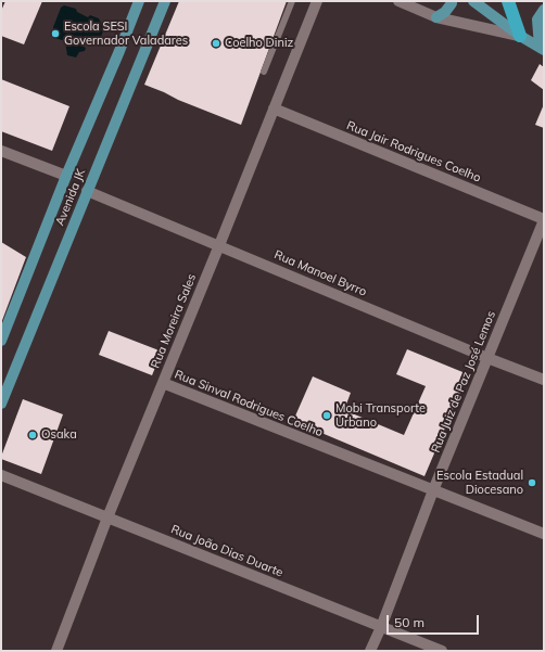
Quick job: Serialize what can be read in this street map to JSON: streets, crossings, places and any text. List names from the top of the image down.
{
  "streets": {
    "main road": ["Avenida JK"],
    "street": [
      "Rua Jair Rodrigues Coelho",
      "Rua Manoel Byrro",
      "Rua Moreira Sales",
      "Rua Juiz de Paz José Lemos",
      "Rua Sinval Rodrigues Coelho",
      "Rua João Dias Duarte"
    ]
  },
  "crossings": [
    ["Rua Jair Rodrigues Coelho", "Rua Moreira Sales"],
    ["Rua Jair Rodrigues Coelho", "Rua Juiz de Paz José Lemos"],
    ["Avenida JK", "Rua Manoel Byrro"],
    ["Rua Manoel Byrro", "Rua Moreira Sales"],
    ["Rua Manoel Byrro", "Rua Juiz de Paz José Lemos"],
    ["Rua Moreira Sales", "Rua Sinval Rodrigues Coelho"],
    ["Rua Moreira Sales", "Rua João Dias Duarte"],
    ["Rua Juiz de Paz José Lemos", "Rua Sinval Rodrigues Coelho"],
    ["Rua Juiz de Paz José Lemos", "Rua João Dias Duarte"]
  ],
  "places": [
    "Escola SESI Governador Valadares",
    "Coelho Diniz",
    "Mobi Transporte Urbano",
    "Osaka",
    "Escola Estadual Diocesano"
  ],
  "scale_bar": "50 m"
}
